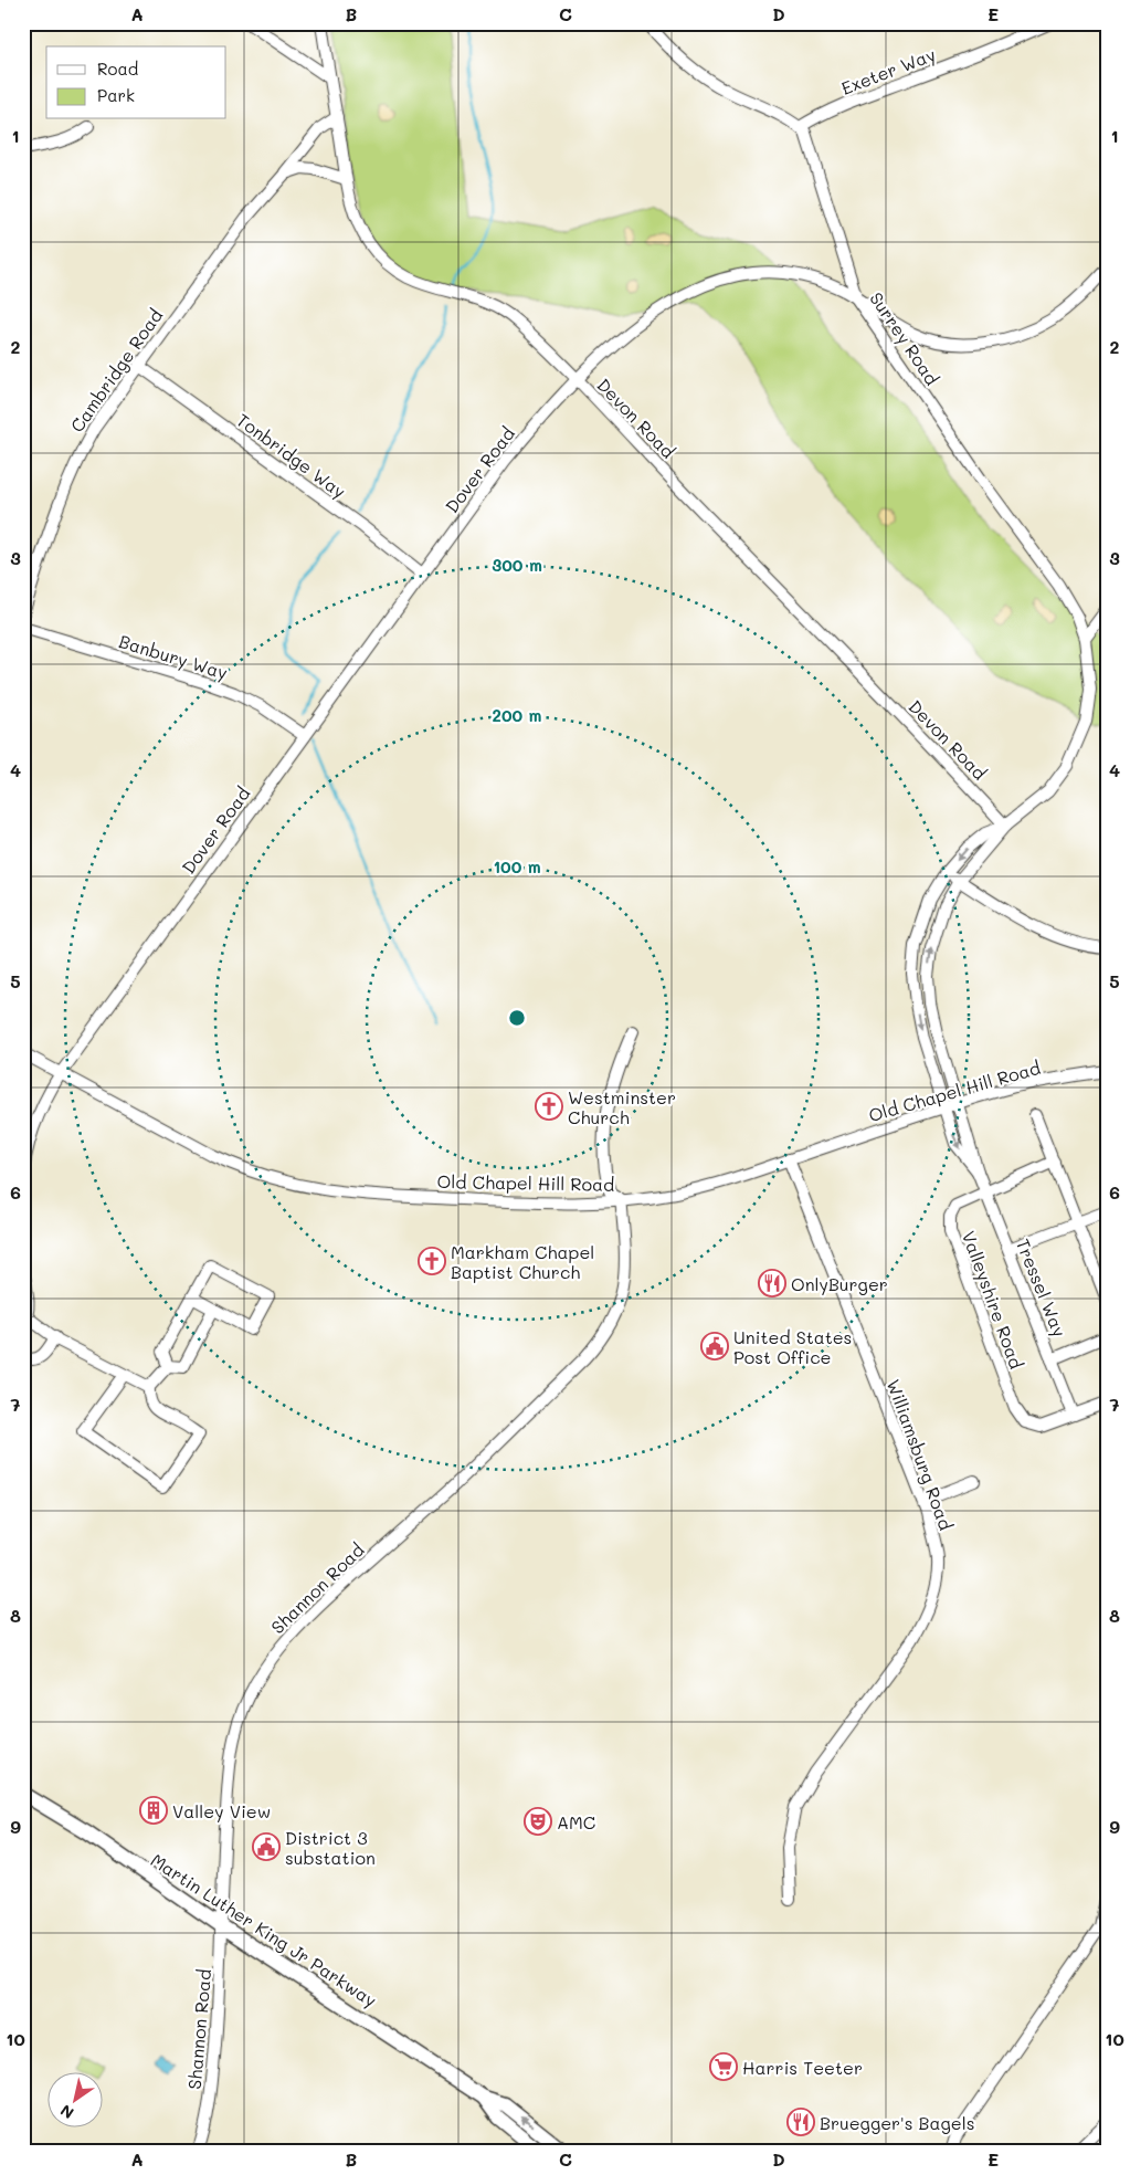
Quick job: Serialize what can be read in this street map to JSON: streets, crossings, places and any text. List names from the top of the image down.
{
  "streets": {
    "main road": ["Martin Luther King Jr Parkway"],
    "street": [
      "Exeter Way",
      "Surrey Road",
      "Cambridge Road",
      "Devon Road",
      "Tonbridge Way",
      "Dover Road",
      "Banbury Way",
      "Old Chapel Hill Road",
      "Tressel Way",
      "Valleyshire Road",
      "Williamsburg Road",
      "Shannon Road"
    ]
  },
  "crossings": [
    ["Exeter Way", "Surrey Road"],
    ["Surrey Road", "Devon Road"],
    ["Surrey Road", "Dover Road"],
    ["Surrey Road", "Tressel Way"],
    ["Cambridge Road", "Devon Road"],
    ["Cambridge Road", "Tonbridge Way"],
    ["Devon Road", "Dover Road"],
    ["Devon Road", "Tressel Way"],
    ["Tonbridge Way", "Dover Road"],
    ["Dover Road", "Banbury Way"],
    ["Dover Road", "Old Chapel Hill Road"],
    ["Old Chapel Hill Road", "Tressel Way"],
    ["Old Chapel Hill Road", "Williamsburg Road"],
    ["Old Chapel Hill Road", "Shannon Road"],
    ["Tressel Way", "Valleyshire Road"],
    ["Shannon Road", "Martin Luther King Jr Parkway"]
  ],
  "places": {
    "church": ["Westminster Church", "Markham Chapel Baptist Church"],
    "restaurant": ["OnlyBurger", "Bruegger's Bagels"],
    "public building": ["United States Post Office", "District 3 substation"],
    "building": ["Valley View"],
    "theatre": ["AMC"],
    "supermarket": ["Harris Teeter"]
  },
  "legend": ["Road", "Park"],
  "north": "bottom left",
  "grid": {
    "columns": [
      "A",
      "B",
      "C",
      "D",
      "E"
    ],
    "rows": [
      "1",
      "2",
      "3",
      "4",
      "5",
      "6",
      "7",
      "8",
      "9",
      "10"
    ]
  },
  "rings": ["300 m", "200 m", "100 m"]
}
